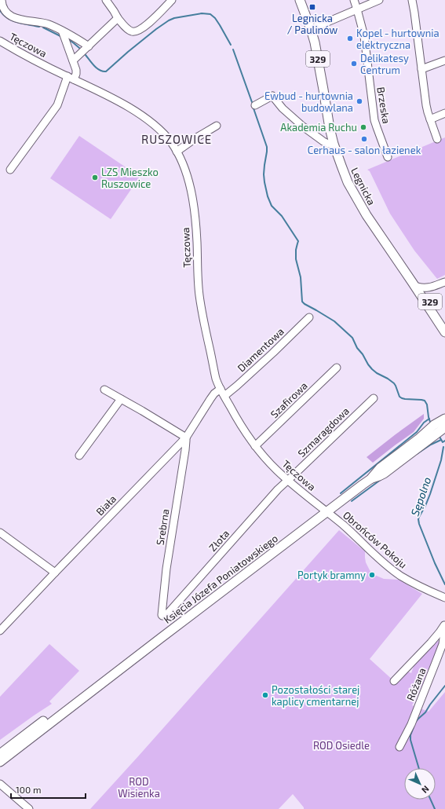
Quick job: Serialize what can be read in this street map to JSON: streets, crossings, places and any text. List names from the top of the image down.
{
  "streets": {
    "main road": ["329", "Legnicka", "Księcia Józefa Poniatowskiego"],
    "street": [
      "Tęczowa",
      "Brzeska",
      "Diamentowa",
      "Szafirowa",
      "Szmaragdowa",
      "Biała",
      "Srebrna",
      "Obrońców Pokoju",
      "Złota",
      "Różana"
    ]
  },
  "crossings": [
    ["Tęczowa", "Diamentowa"],
    ["Tęczowa", "Szafirowa"],
    ["Tęczowa", "Szmaragdowa"],
    ["Tęczowa", "Biała"],
    ["Tęczowa", "Obrońców Pokoju"],
    ["Tęczowa", "Złota"],
    ["Tęczowa", "Księcia Józefa Poniatowskiego"],
    ["Szmaragdowa", "Złota"],
    ["Biała", "Srebrna"],
    ["Srebrna", "Złota"],
    ["Obrońców Pokoju", "Księcia Józefa Poniatowskiego"]
  ],
  "districts": ["RUSZOWICE"],
  "water": ["Sępolno"],
  "parks": ["ROD Osiedle", "ROD Wisienka"],
  "places": {
    "transit": ["Legnicka / Paulinów"],
    "other": [
      "Kopel - hurtownia elektryczna",
      "Delikatesy Centrum",
      "Ewbud - hurtownia budowlana",
      "Akademia Ruchu",
      "Cerhaus - salon łazienek",
      "LZS Mieszko Ruszowice",
      "Portyk bramny",
      "Pozostałości starej kaplicy cmentarnej"
    ]
  },
  "scale_bar": "100 m",
  "north": "bottom right"
}
